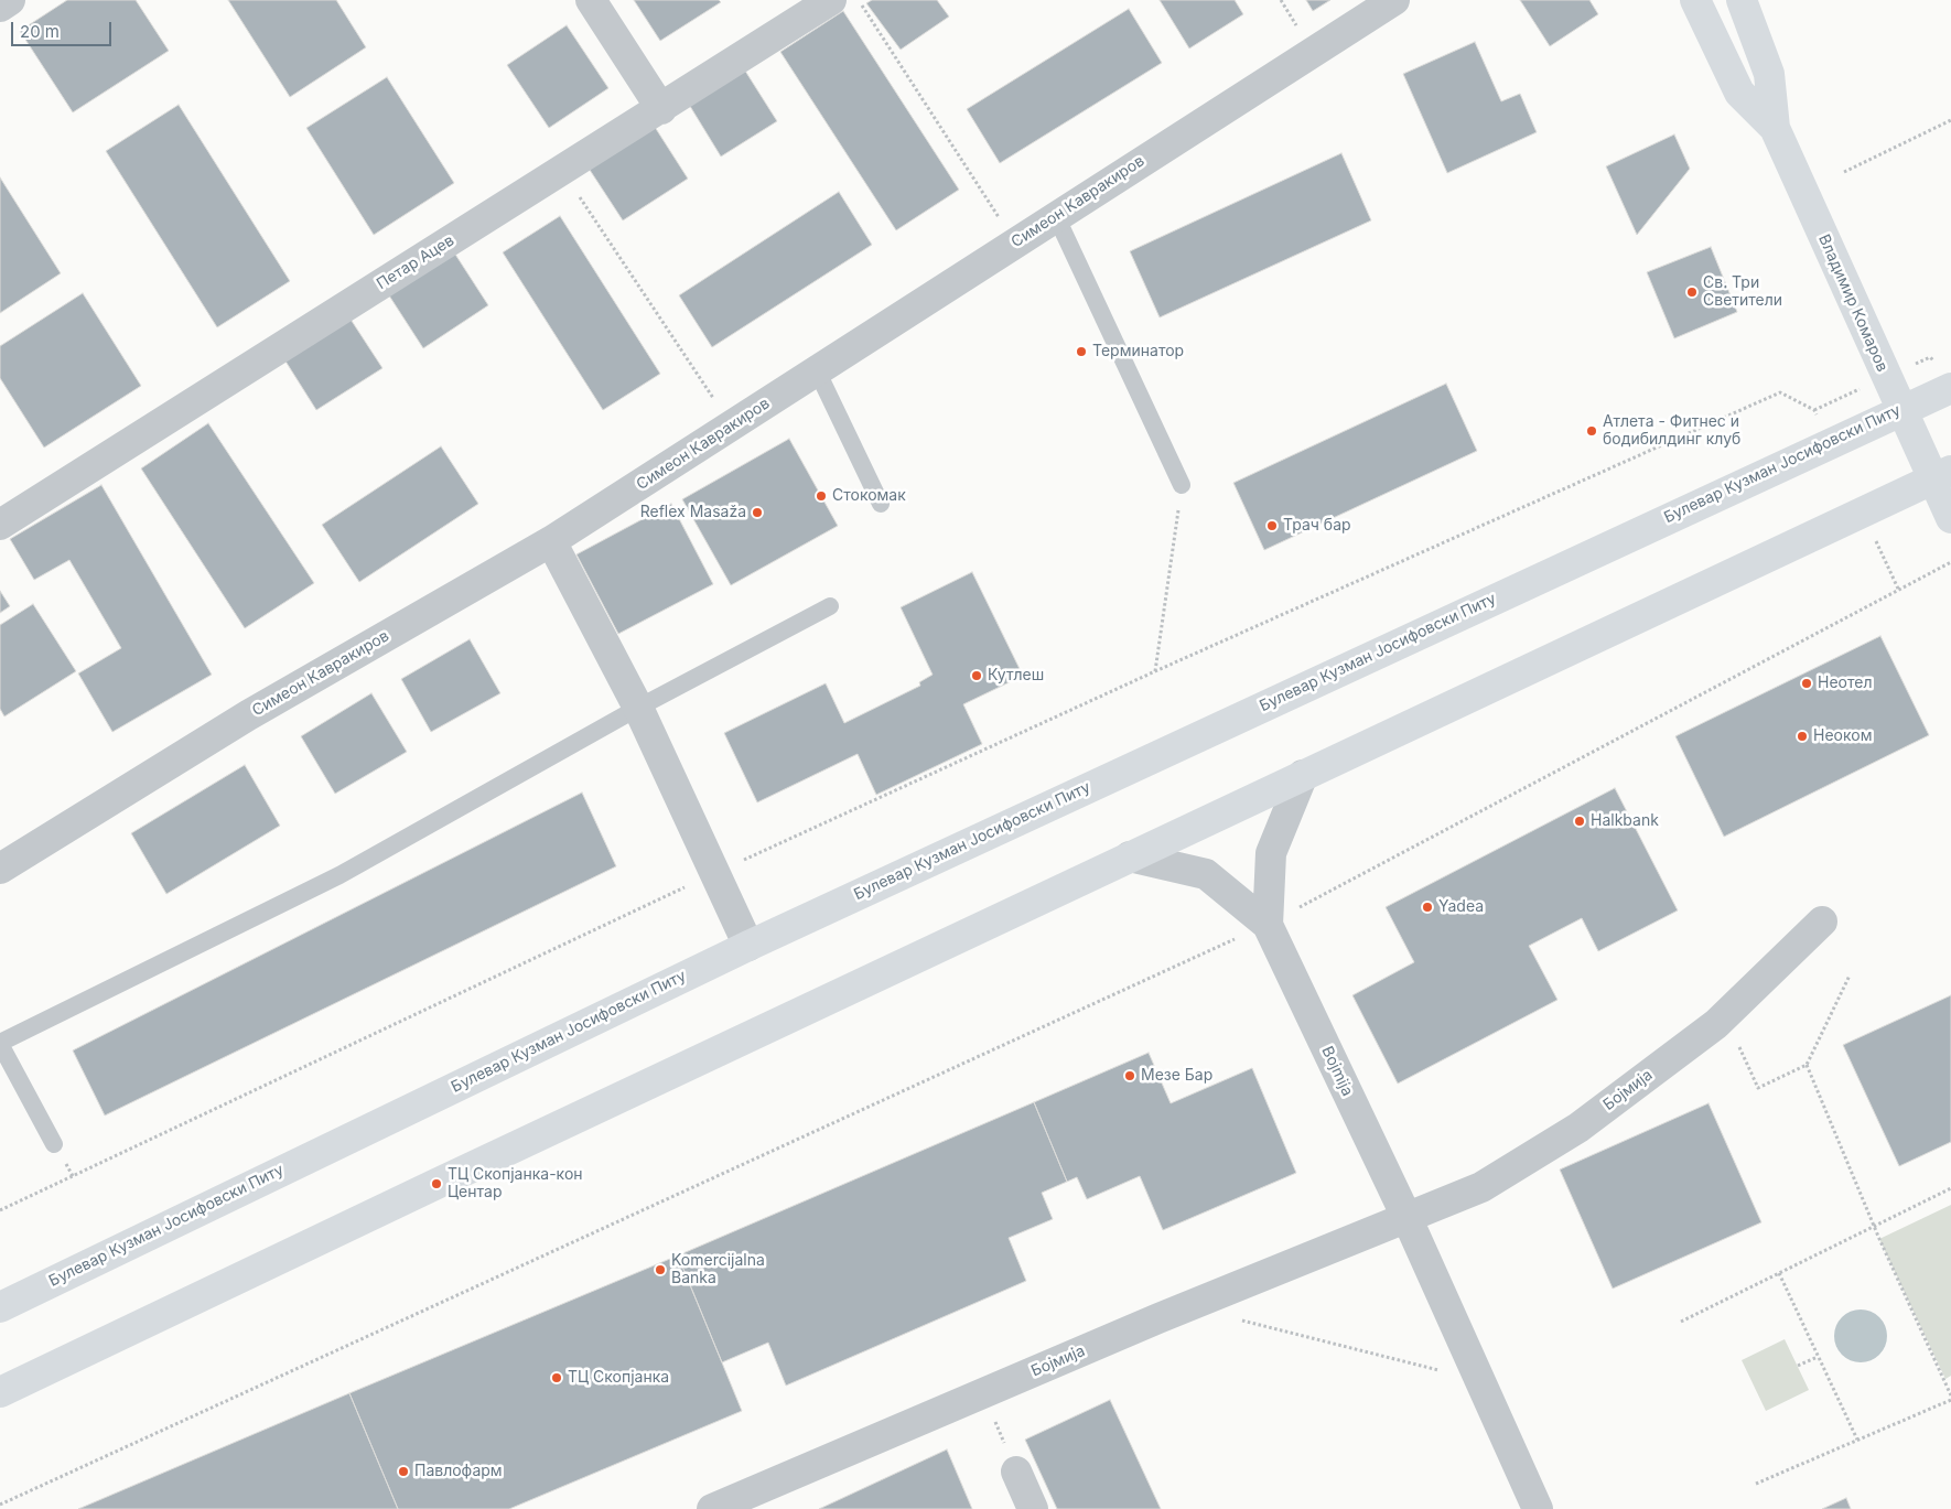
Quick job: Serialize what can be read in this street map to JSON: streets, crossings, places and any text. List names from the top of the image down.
{
  "streets": {
    "street": [
      "Симеон Кавракиров",
      "Петар Ацев",
      "Владимир Комаров",
      "Булевар Кузман Јосифовски Питу",
      "Bojmija",
      "Бојмија"
    ]
  },
  "crossings": [
    ["Владимир Комаров", "Булевар Кузман Јосифовски Питу"],
    ["Bojmija", "Бојмија"]
  ],
  "places": [
    "Св. Три Светители",
    "Терминатор",
    "Атлета - Фитнес и бодибилдинг клуб",
    "Стокомак",
    "Reflex Masaža",
    "Трач бар",
    "Кутлеш",
    "Неотел",
    "Неоком",
    "Halkbank",
    "Yadea",
    "Мезе Бар",
    "ТЦ Скопјанка-кон Центар",
    "Komercijalna Banka",
    "ТЦ Скопјанка",
    "Павлофарм"
  ],
  "scale_bar": "20 m"
}
